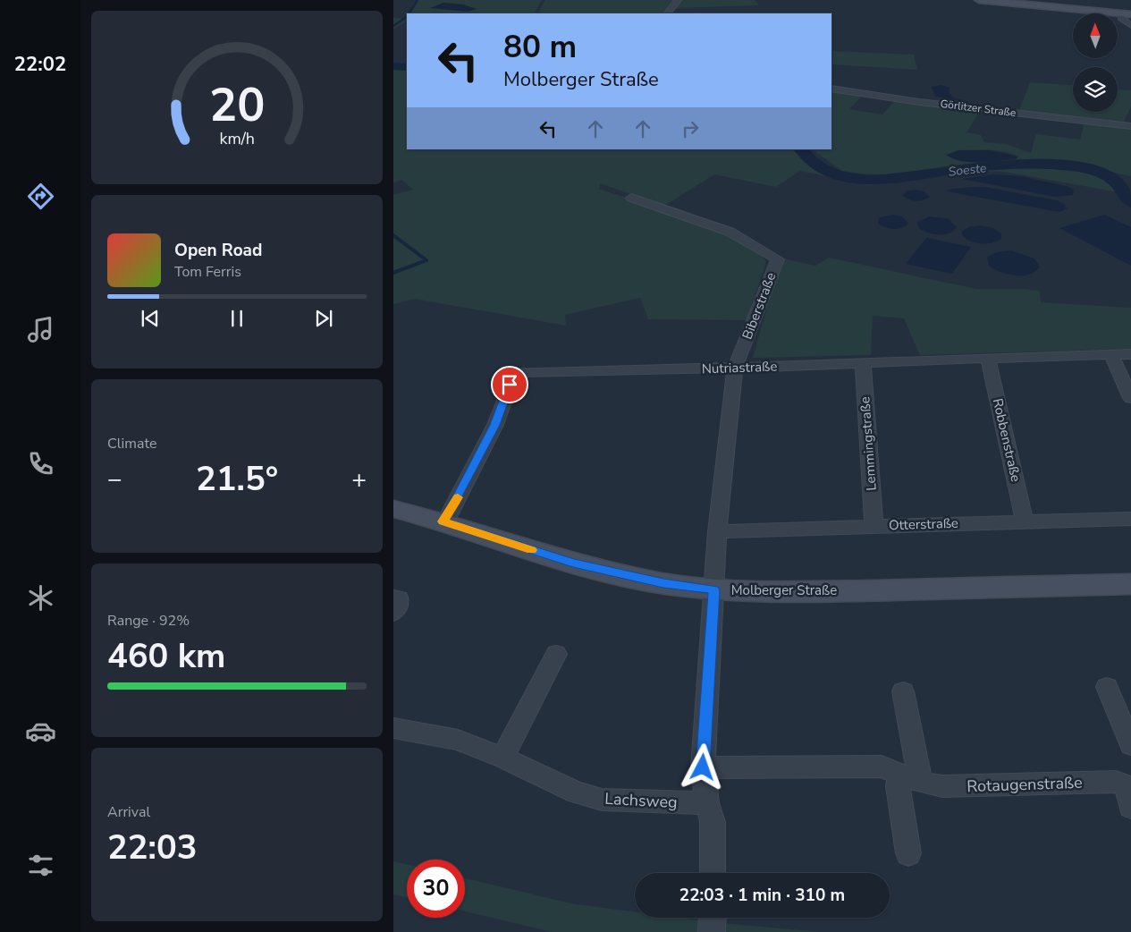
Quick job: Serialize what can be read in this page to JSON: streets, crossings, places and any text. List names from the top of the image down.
{
  "streets": {
    "main road": ["Molberger Straße"],
    "street": [
      "Görlitzer Straße",
      "Biberstraße",
      "Nutriastraße",
      "Robbenstraße",
      "Lemmingstraße",
      "Otterstraße",
      "Rotaugenstraße",
      "Lachsweg"
    ]
  },
  "crossings": [
    ["Biberstraße", "Nutriastraße"],
    ["Biberstraße", "Otterstraße"],
    ["Biberstraße", "Molberger Straße"],
    ["Biberstraße", "Rotaugenstraße"],
    ["Biberstraße", "Lachsweg"],
    ["Nutriastraße", "Robbenstraße"],
    ["Nutriastraße", "Lemmingstraße"],
    ["Nutriastraße", "Molberger Straße"],
    ["Robbenstraße", "Otterstraße"],
    ["Lemmingstraße", "Otterstraße"]
  ],
  "water": ["Soeste"],
  "north": "top",
  "page": {
    "tabs": "22:02",
    "turn": ["80 m", "Molberger Straße"],
    "song": ["Open Road", "Tom Ferris"],
    "tile": [
      "Climate",
      ["Range · 92%", "460 km"],
      ["Arrival", "22:03"]
    ],
    "heat": ["−", "21.5°", "+"],
    "limit": "30",
    "trip": "22:03 · 1 min · 310 m",
    "gauge": ["20", "km/h"]
  }
}
